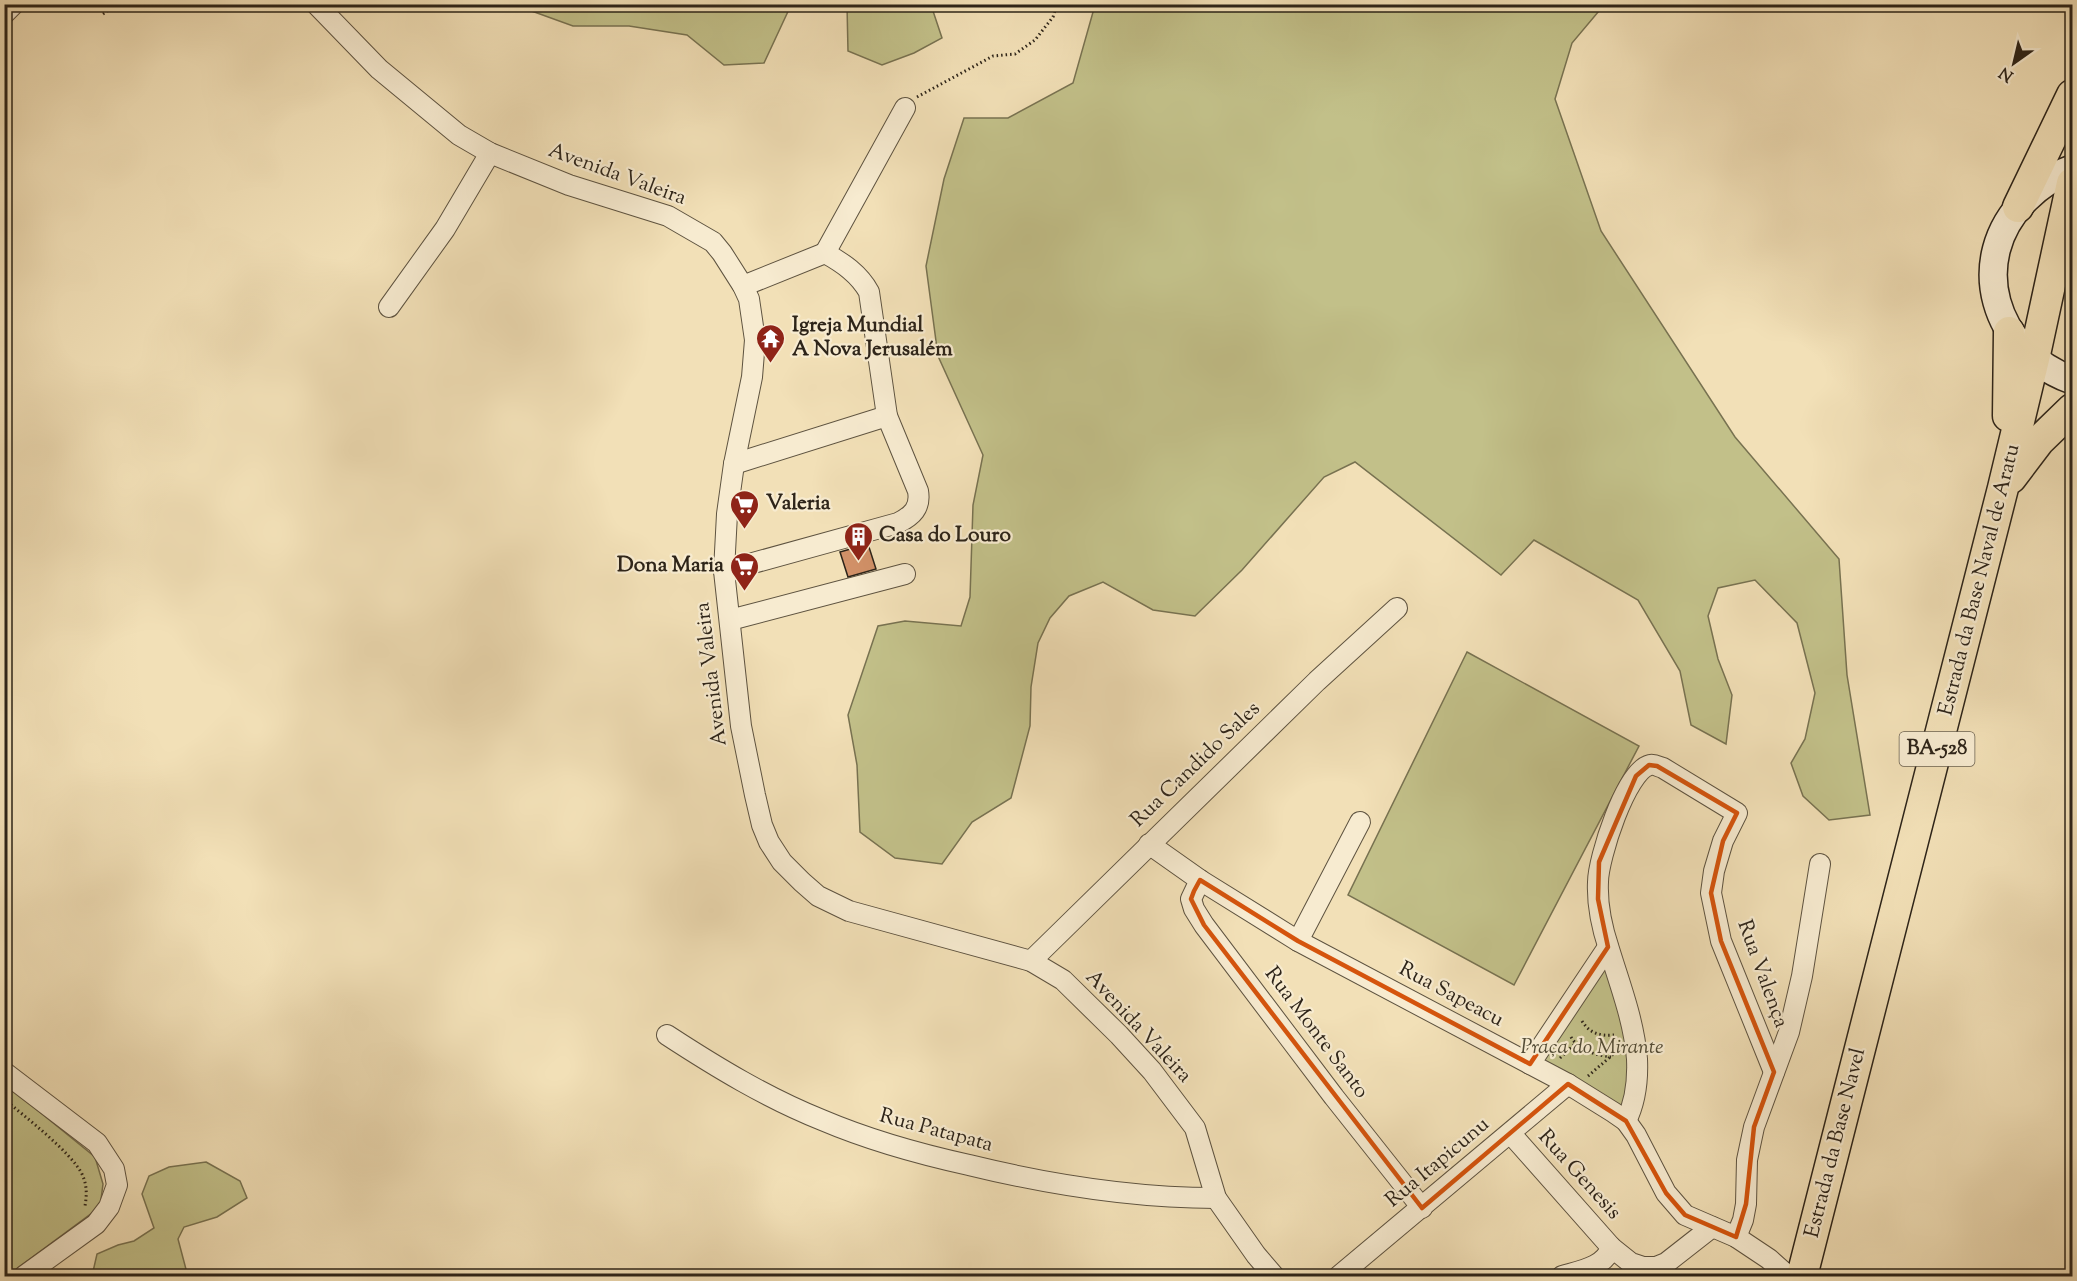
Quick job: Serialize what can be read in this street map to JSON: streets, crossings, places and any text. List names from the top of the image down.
{
  "streets": {
    "main road": ["Estrada da Base Naval de Aratu", "BA-528", "Estrada da Base Navel"],
    "street": [
      "Avenida Valeira",
      "Rua Candido Sales",
      "Rua Valença",
      "Rua Sapeacu",
      "Rua Monte Santo",
      "Rua Patapata",
      "Rua Itapicunu",
      "Rua Genesis"
    ]
  },
  "crossings": [
    ["Avenida Valeira", "Rua Candido Sales"],
    ["Avenida Valeira", "Rua Patapata"],
    ["Estrada da Base Naval de Aratu", "Estrada da Base Navel"],
    ["Rua Candido Sales", "Rua Sapeacu"],
    ["Rua Valença", "Rua Sapeacu"],
    ["Rua Sapeacu", "Rua Monte Santo"],
    ["Rua Sapeacu", "Rua Itapicunu"],
    ["Rua Sapeacu", "Rua Genesis"],
    ["Rua Monte Santo", "Rua Itapicunu"],
    ["Rua Itapicunu", "Rua Genesis"]
  ],
  "parks": ["Praça do Mirante"],
  "places": {
    "temple": ["Igreja Mundial A Nova Jerusalém"],
    "supermarket": ["Valeria", "Dona Maria"],
    "building": ["Casa do Louro"]
  },
  "north": "bottom left"
}
